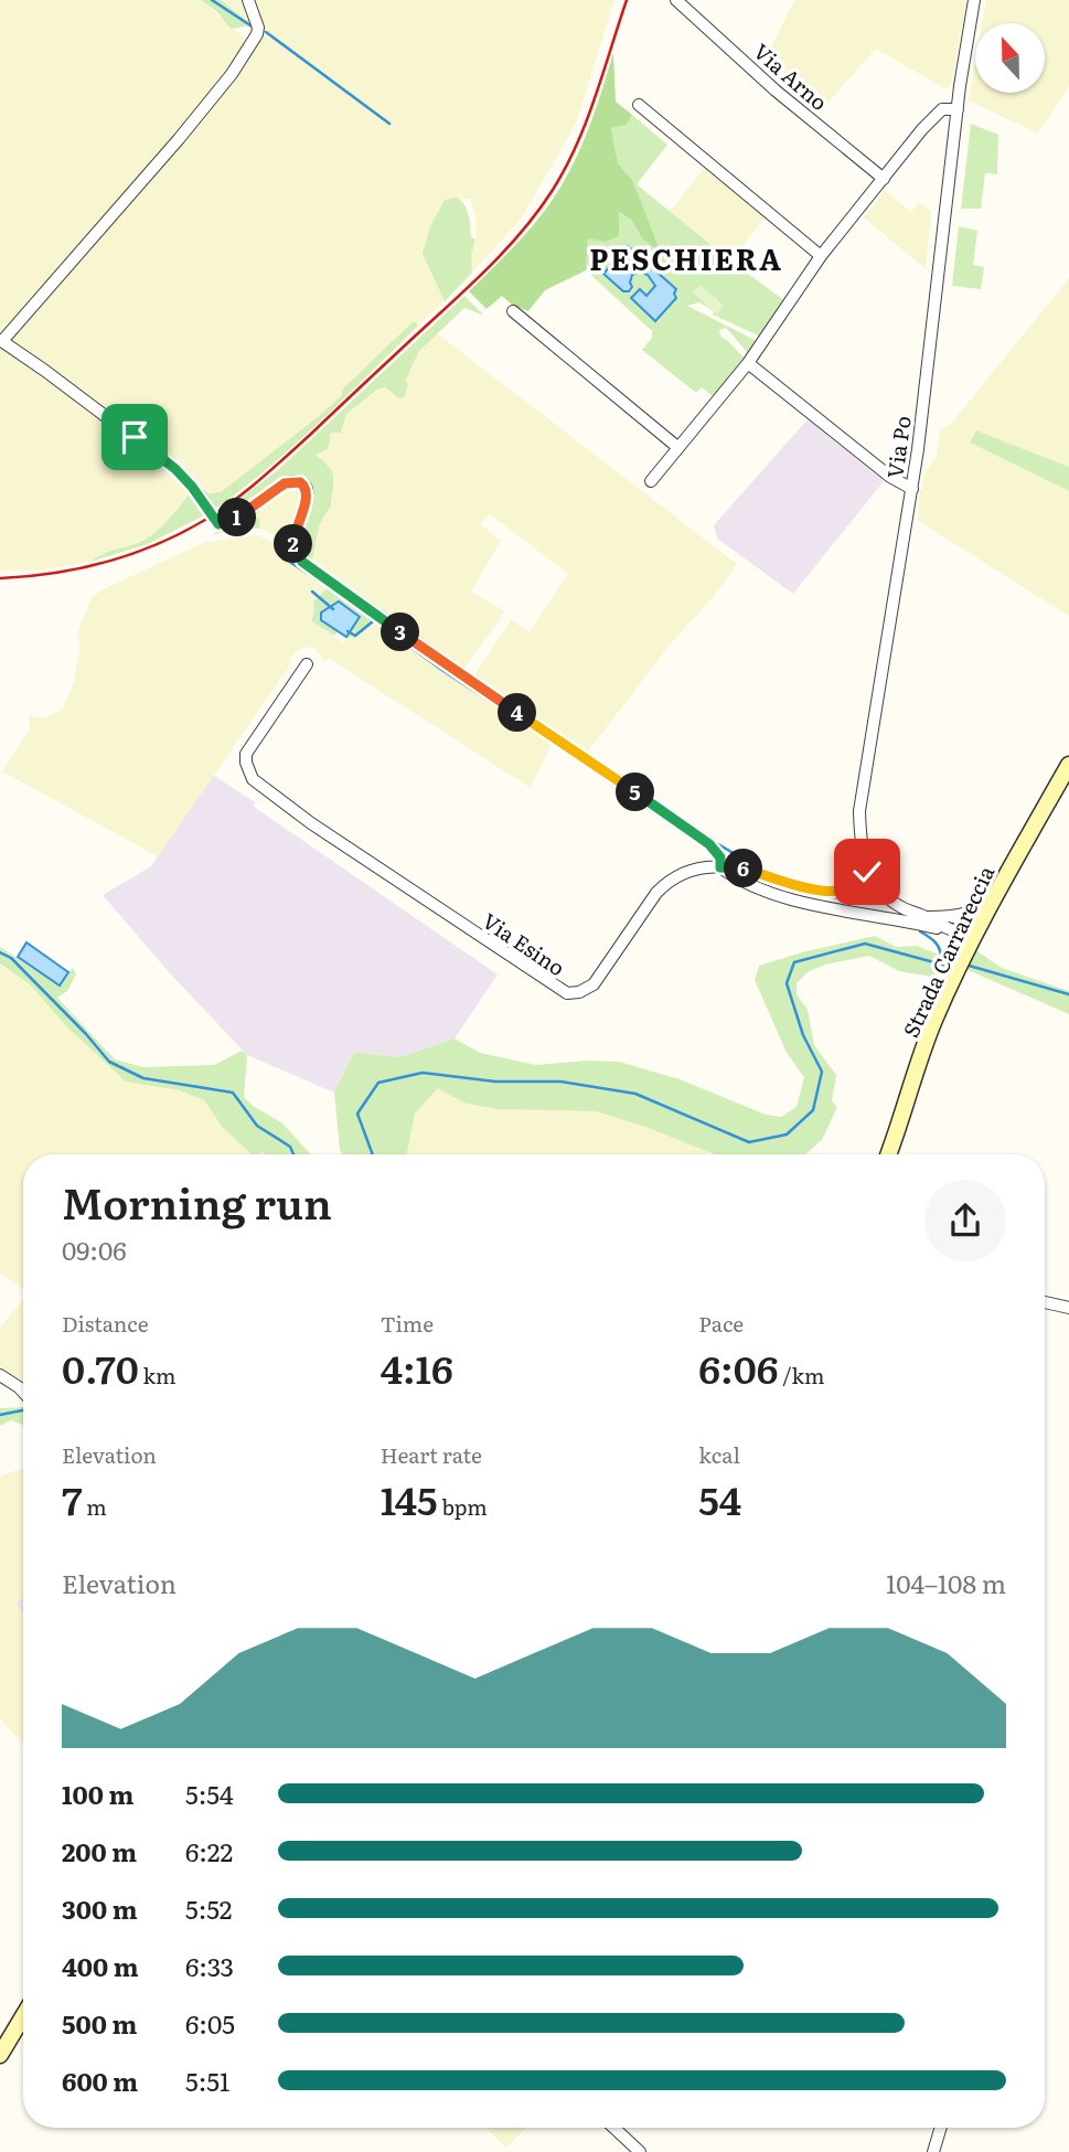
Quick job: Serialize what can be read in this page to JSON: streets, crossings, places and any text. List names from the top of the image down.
{
  "streets": {
    "main road": ["Strada Carrareccia"],
    "street": ["Via Arno", "Via Po", "Via Esino"]
  },
  "crossings": [
    ["Via Po", "Via Esino"]
  ],
  "districts": ["PESCHIERA"],
  "north": "top",
  "page": {
    "pins": [
      "1",
      "2",
      "3",
      "4",
      "5",
      "6"
    ],
    "heading": ["Morning run", "09:06"],
    "stats": [
      ["Distance", "0.70 km"],
      ["Time", "4:16"],
      ["Pace", "6:06 /km"],
      ["Elevation", "7 m"],
      ["Heart rate", "145 bpm"],
      ["kcal", "54"]
    ],
    "chart": ["Elevation", "104–108 m"],
    "list": [
      {
        "name": "100 m",
        "note": "5:54"
      },
      {
        "name": "200 m",
        "note": "6:22"
      },
      {
        "name": "300 m",
        "note": "5:52"
      },
      {
        "name": "400 m",
        "note": "6:33"
      },
      {
        "name": "500 m",
        "note": "6:05"
      },
      {
        "name": "600 m",
        "note": "5:51"
      }
    ]
  }
}
